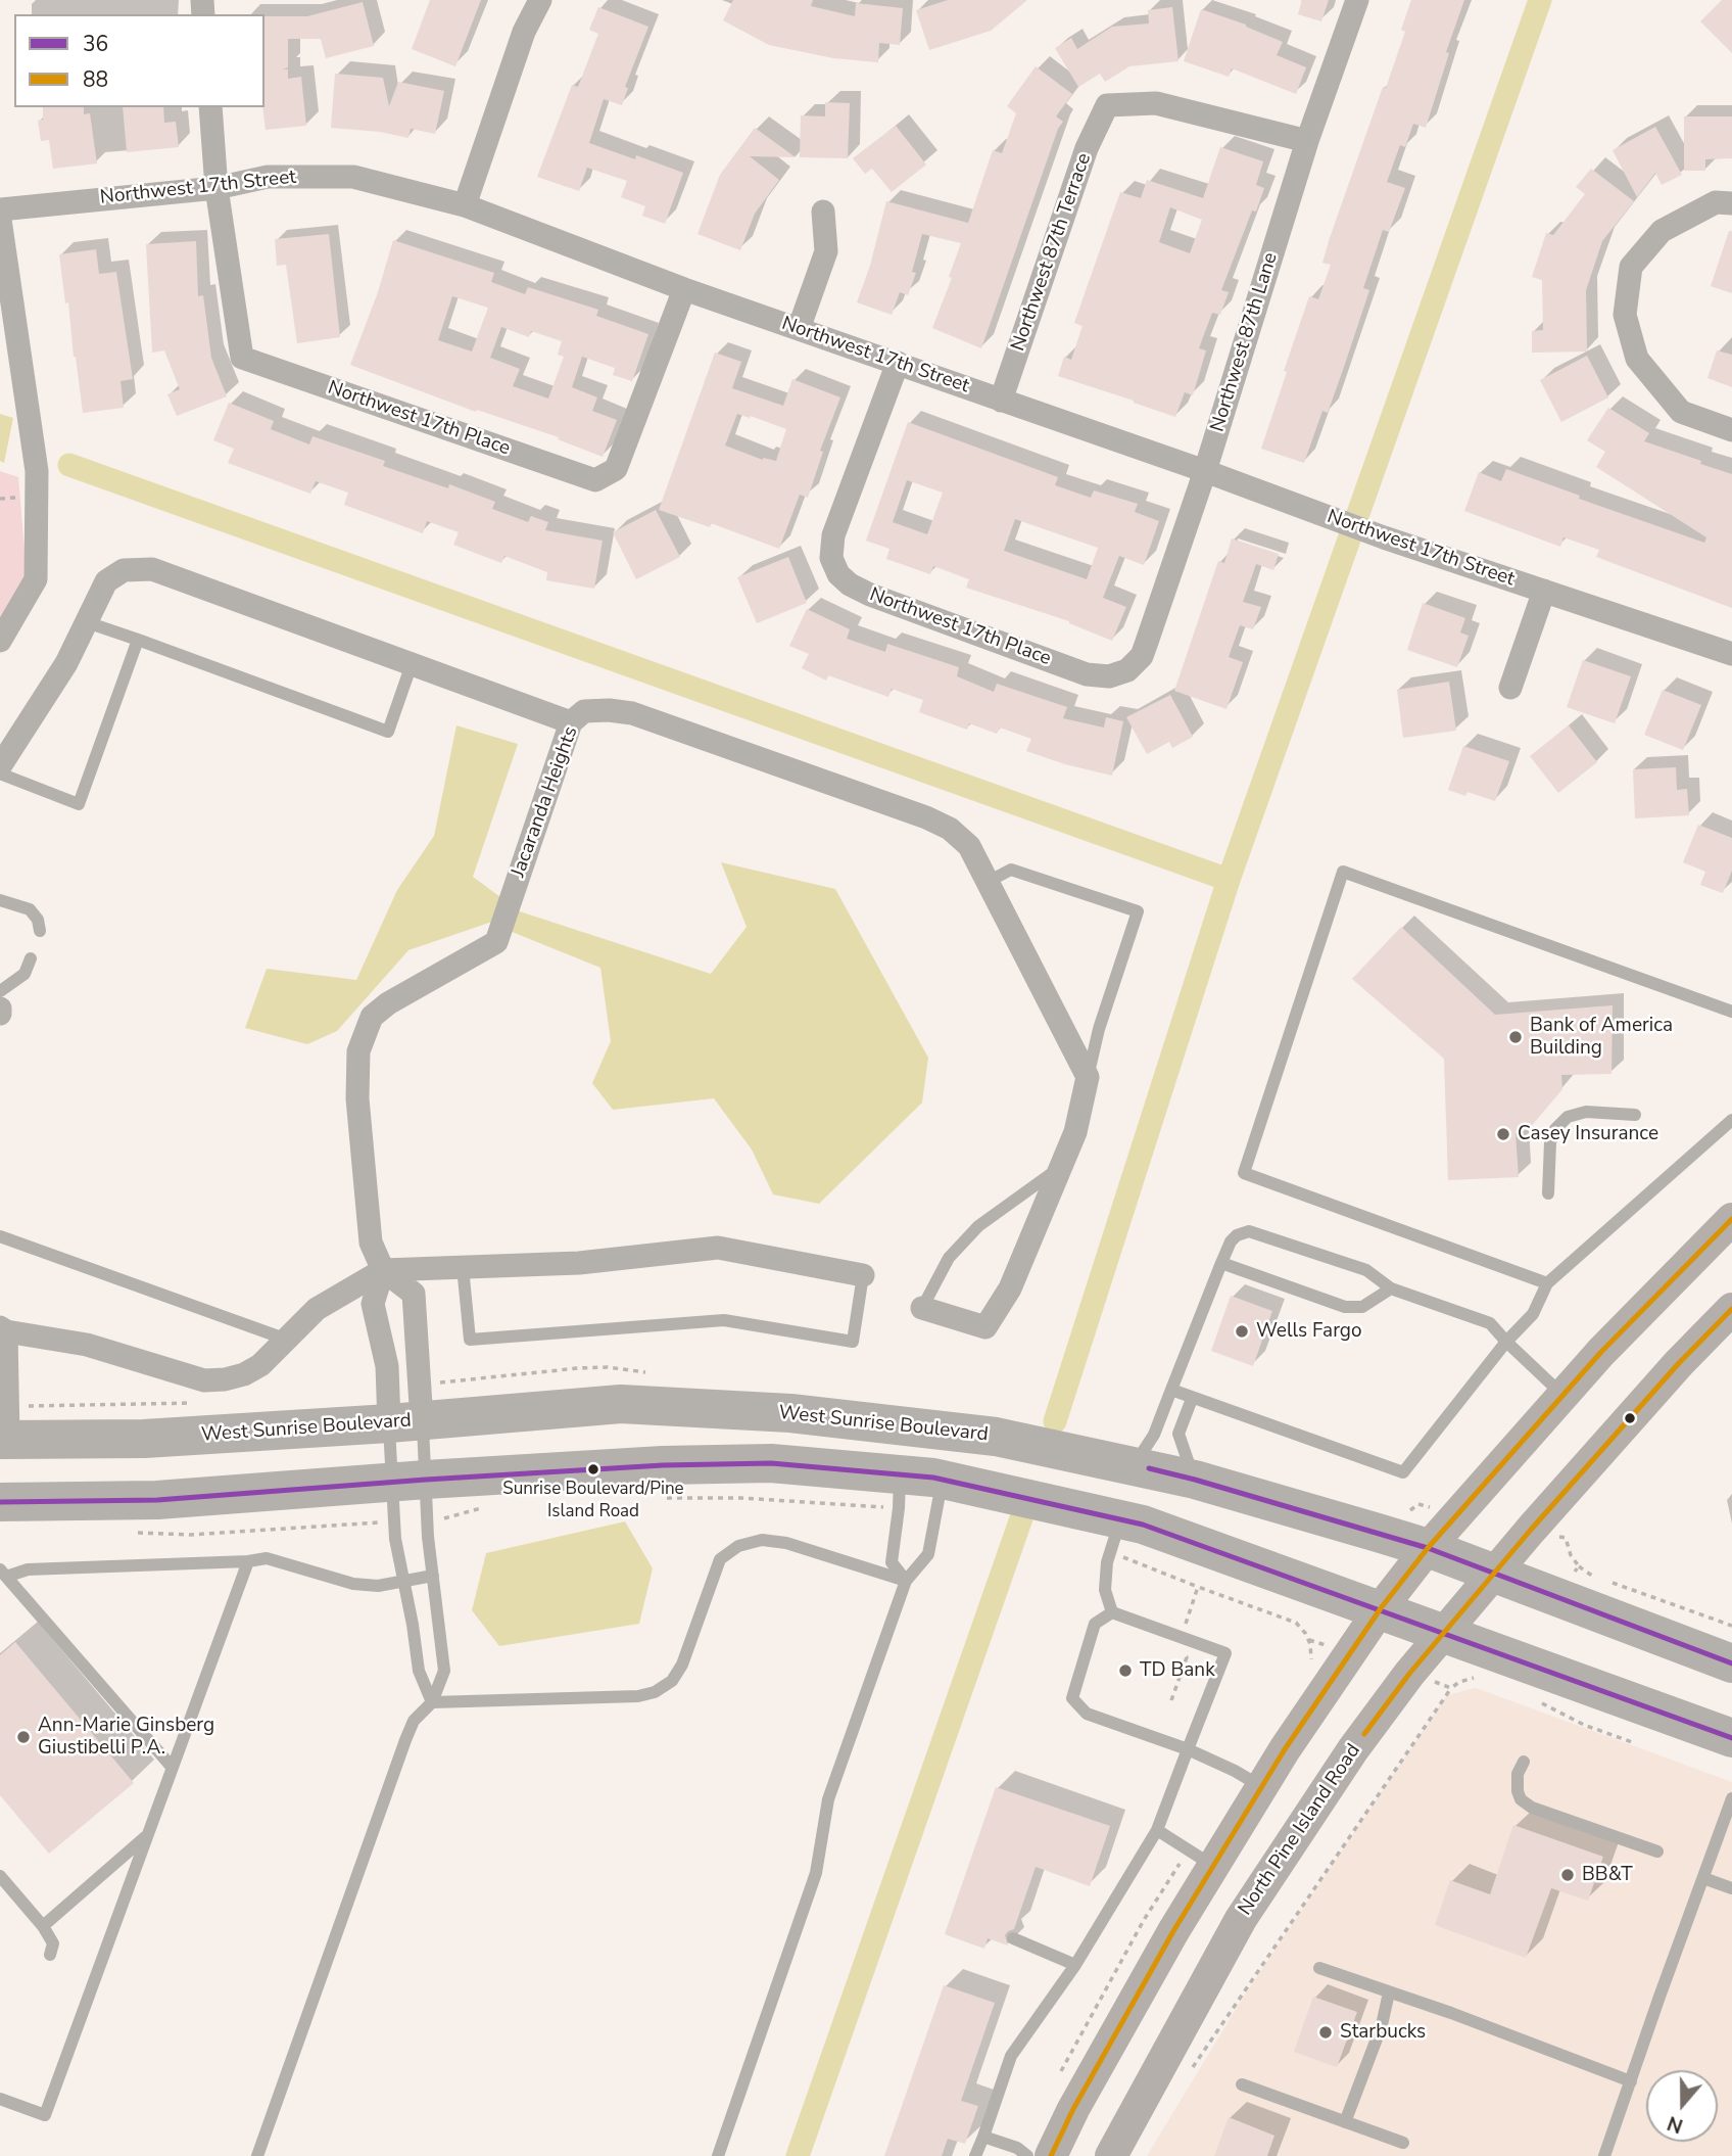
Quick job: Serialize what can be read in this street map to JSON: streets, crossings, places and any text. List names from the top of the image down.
{
  "streets": {
    "highway": ["West Sunrise Boulevard"],
    "main road": ["North Pine Island Road"],
    "street": [
      "Northwest 17th Street",
      "Northwest 87th Terrace",
      "Northwest 87th Lane",
      "Northwest 17th Place",
      "Jacaranda Heights"
    ]
  },
  "crossings": [
    ["Northwest 17th Street", "Northwest 87th Terrace"],
    ["Northwest 17th Street", "Northwest 87th Lane"],
    ["Northwest 17th Street", "Northwest 17th Place"],
    ["Northwest 87th Terrace", "Northwest 87th Lane"],
    ["Northwest 87th Lane", "Northwest 17th Place"],
    ["West Sunrise Boulevard", "North Pine Island Road"]
  ],
  "places": [
    "Bank of America Building",
    "Casey Insurance",
    "Wells Fargo",
    "Sunrise Boulevard/Pine Island Road",
    "TD Bank",
    "Ann-Marie Ginsberg Giustibelli P.A.",
    "BB&T",
    "Starbucks"
  ],
  "lines": ["transit line 88", "transit line 36"],
  "legend": ["36", "88"],
  "north": "bottom"
}
